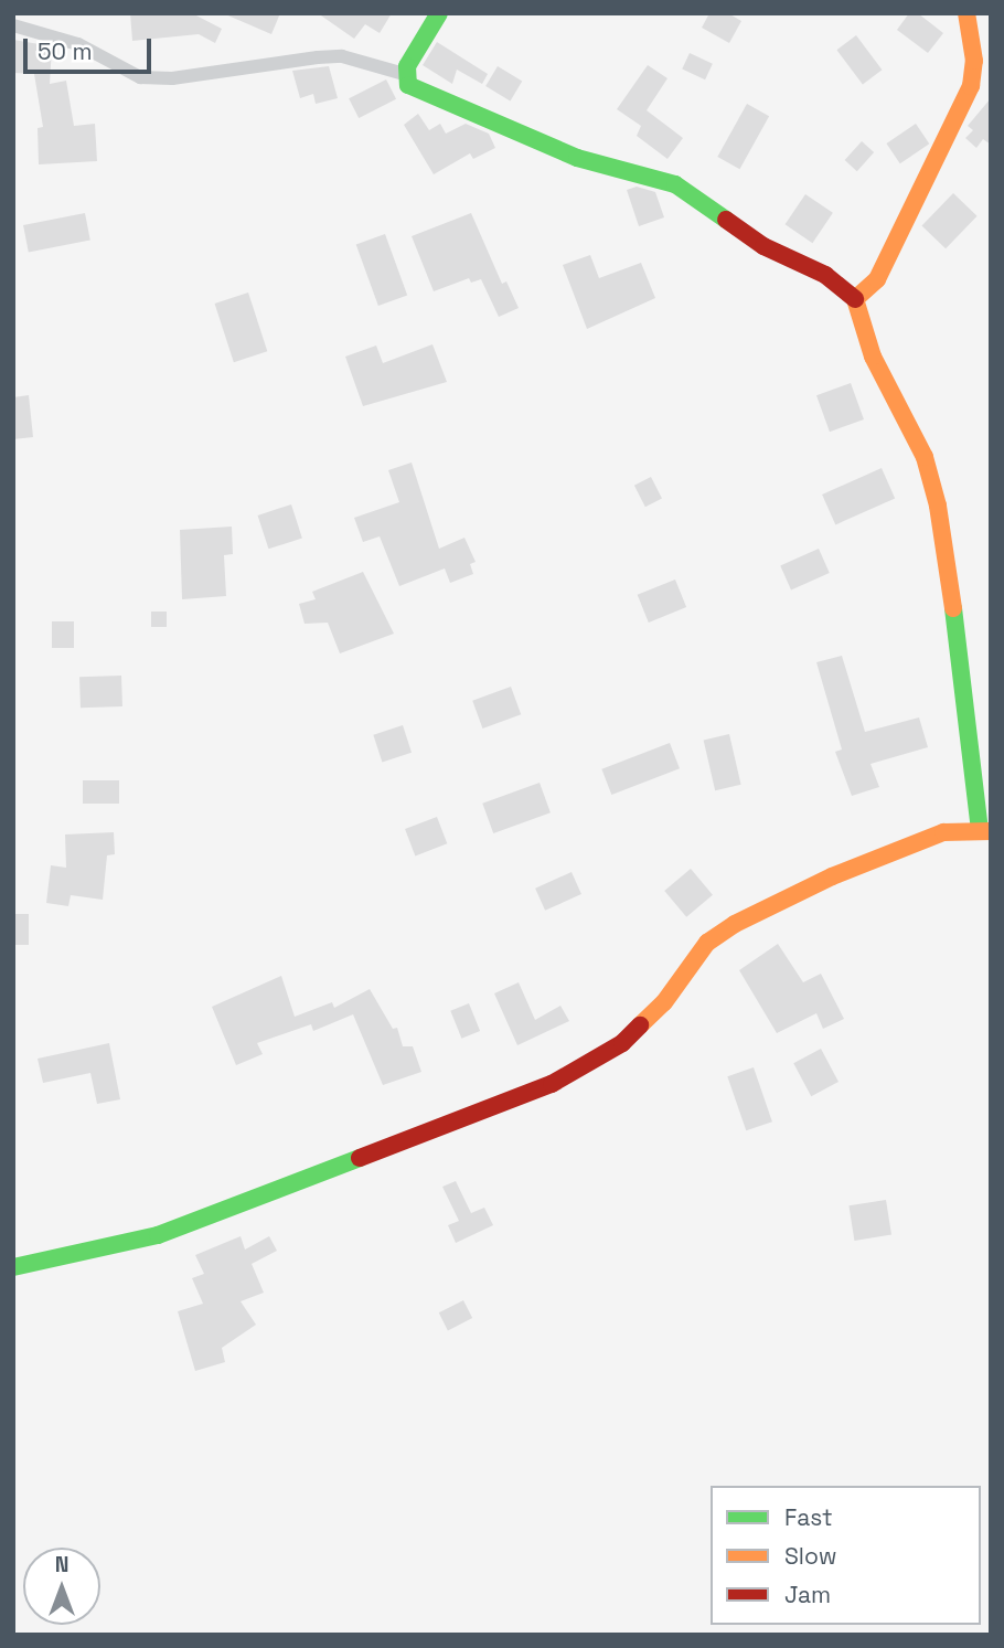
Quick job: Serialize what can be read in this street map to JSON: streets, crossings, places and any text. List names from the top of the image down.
{
  "legend": ["Fast", "Slow", "Jam"],
  "scale_bar": "50 m",
  "north": "top"
}
